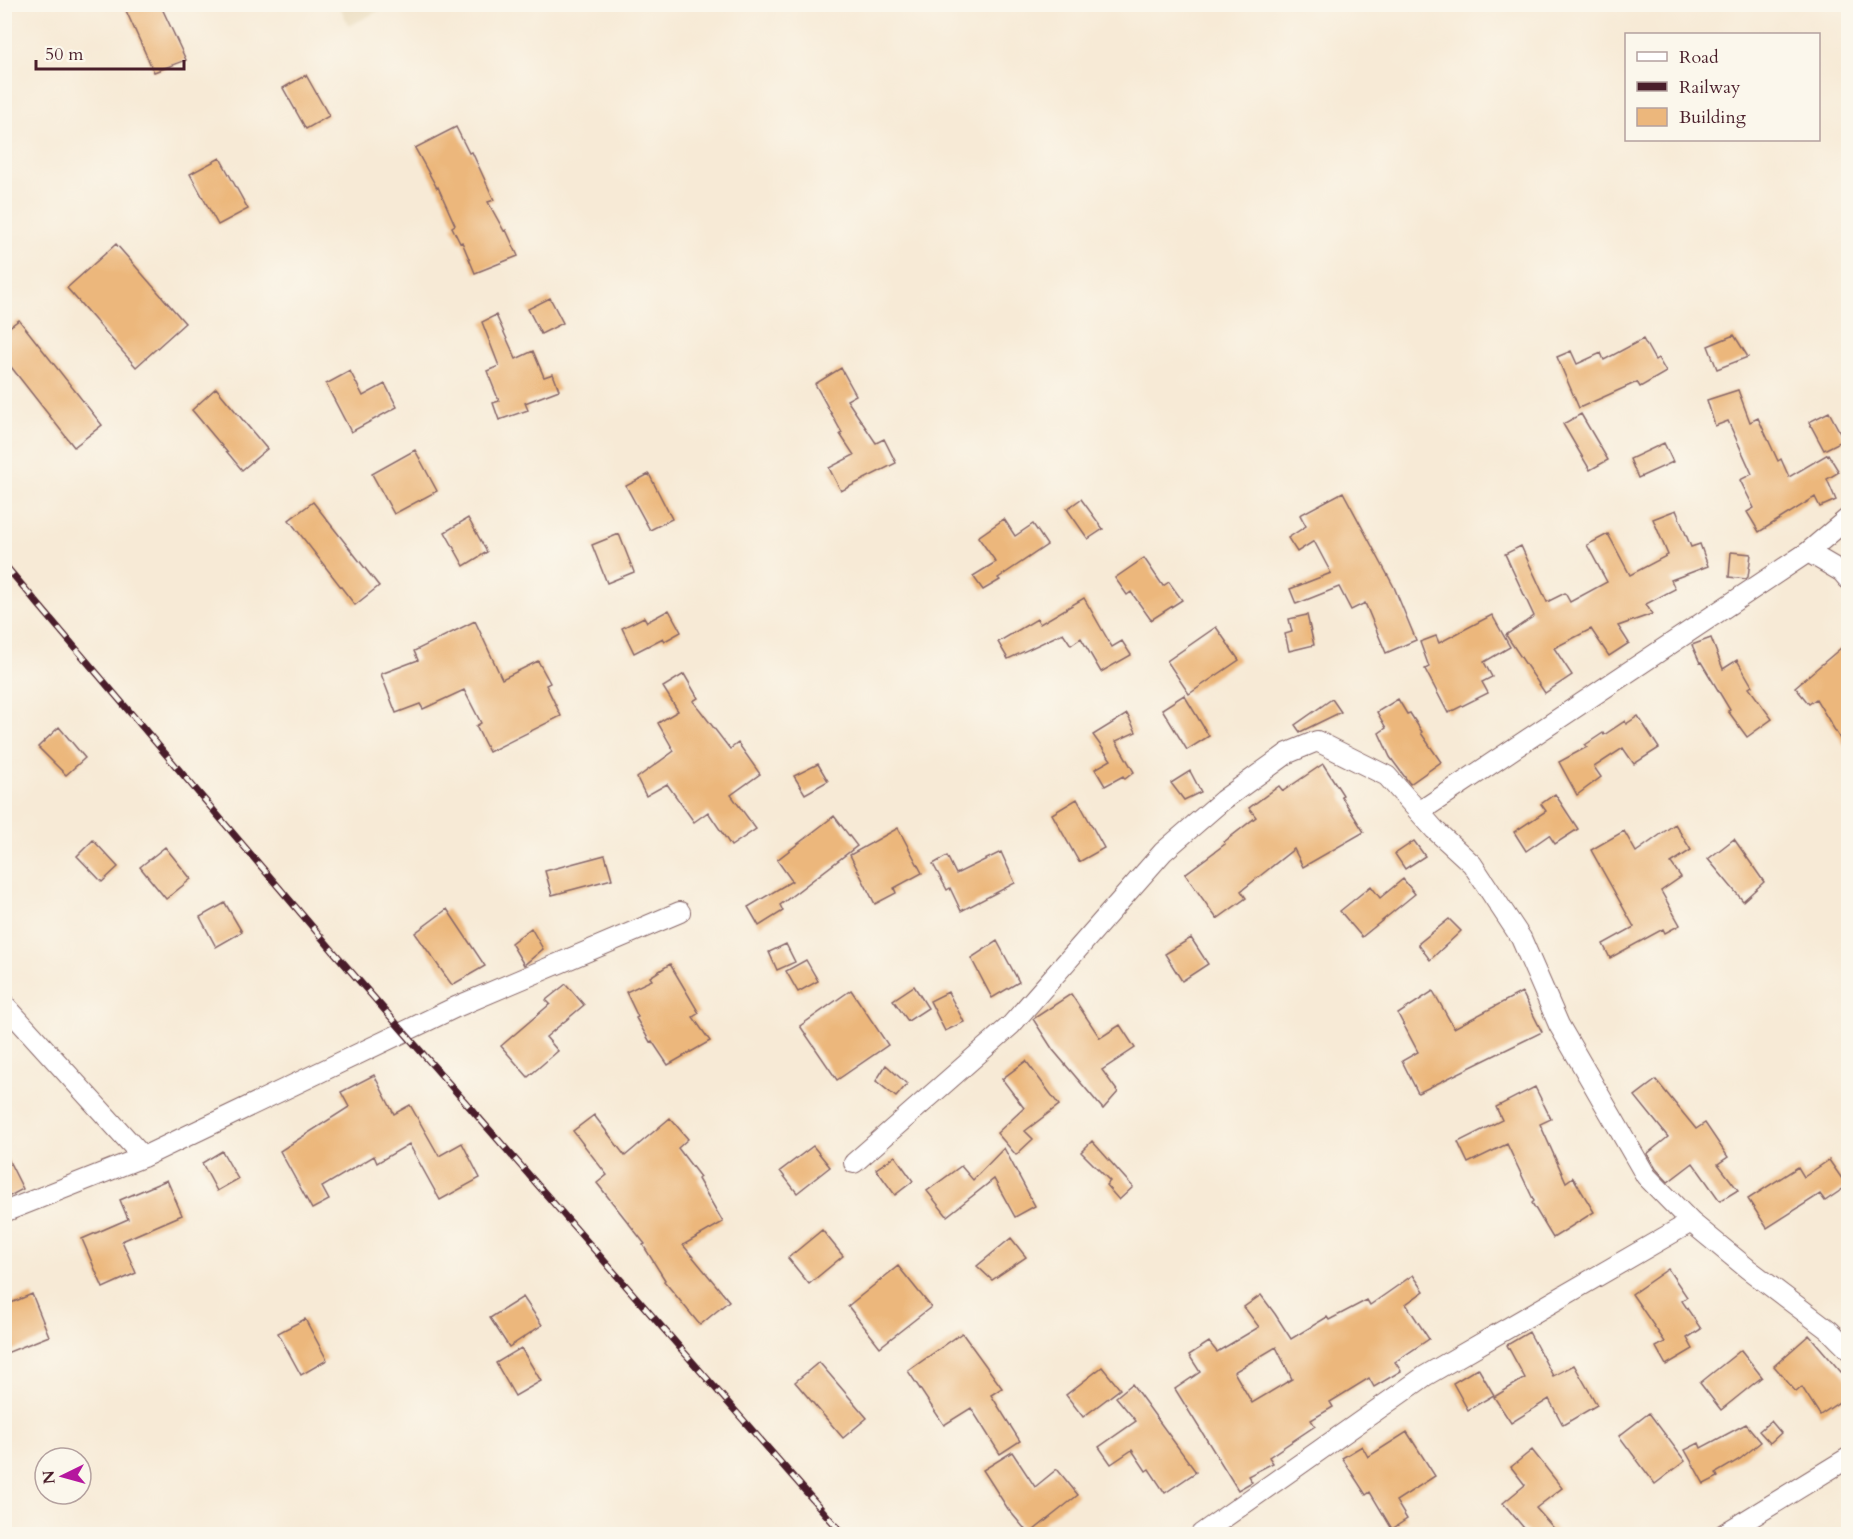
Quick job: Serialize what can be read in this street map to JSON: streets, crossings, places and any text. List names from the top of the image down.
{
  "legend": ["Road", "Railway", "Building"],
  "scale_bar": "50 m",
  "north": "left"
}
